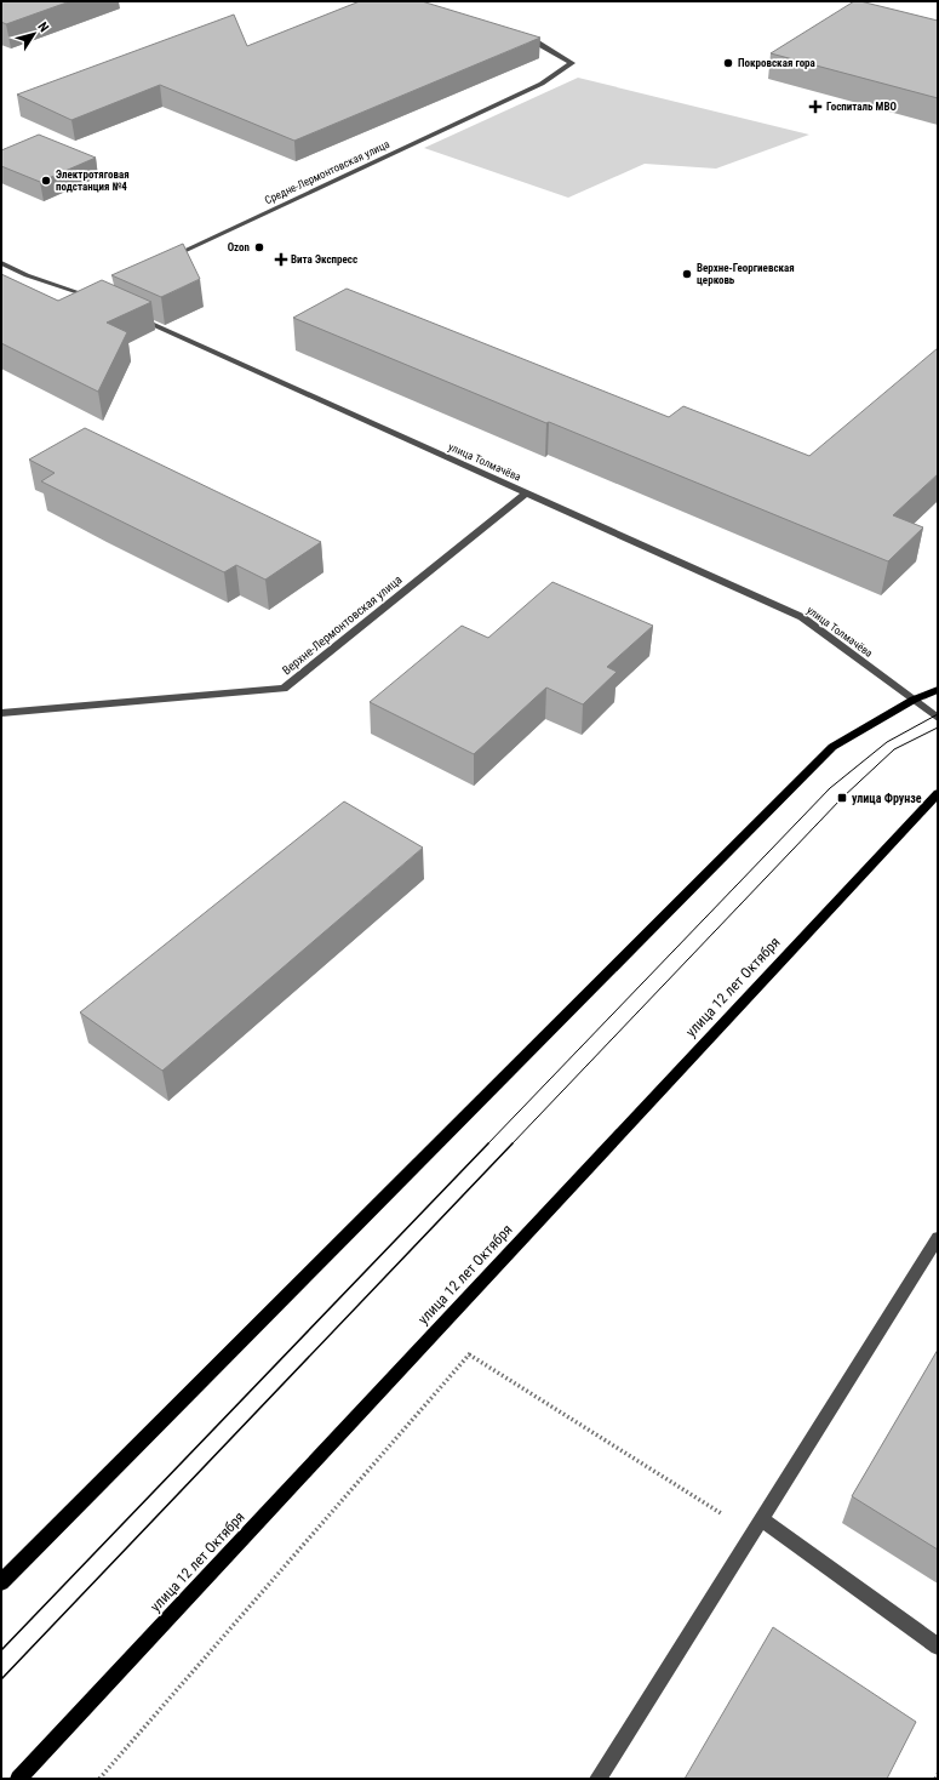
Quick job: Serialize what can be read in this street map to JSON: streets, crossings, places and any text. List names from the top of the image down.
{
  "streets": {
    "main road": ["улица 12 лет Октября"],
    "street": ["Средне-Лермонтовская улица", "улица Толмачёва", "Верхне-Лермонтовская улица"]
  },
  "crossings": [
    ["улица Толмачёва", "Верхне-Лермонтовская улица"]
  ],
  "places": {
    "other": [
      "Покровская гора",
      "Электротяговая подстанция №4",
      "Ozon",
      "Верхне-Георгиевская церковь"
    ],
    "health": ["Госпиталь МВО", "Вита Экспресс"],
    "transit": ["улица Фрунзе"]
  },
  "north": "top right"
}
